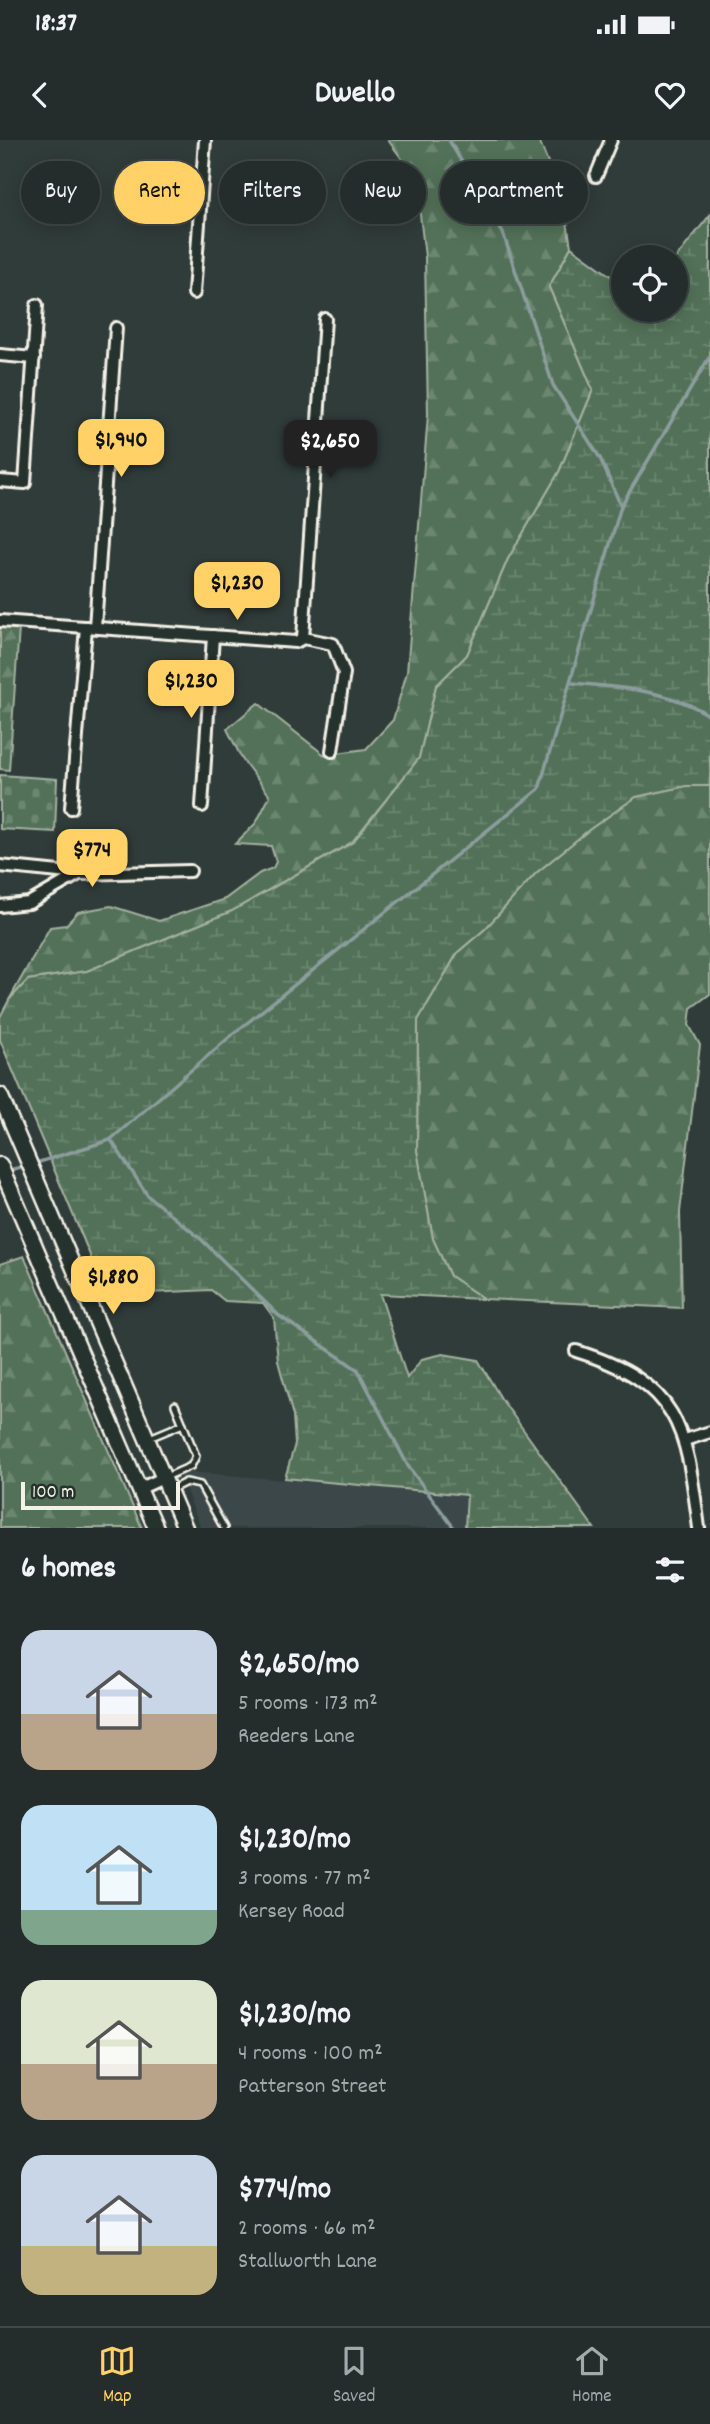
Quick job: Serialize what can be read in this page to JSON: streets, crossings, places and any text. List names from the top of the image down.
{
  "scale_bar": "100 m",
  "page": {
    "status": "18:37",
    "header": "Dwello",
    "chip": [
      "Buy",
      "Rent",
      "Filters",
      "New",
      "Apartment"
    ],
    "price": [
      "$1,940",
      "$2,650",
      "$1,230",
      "$1,230",
      "$774",
      "$1,880"
    ],
    "scale": "100 m",
    "heading": "6 homes",
    "list": [
      {
        "name": "$2,650/mo",
        "note": "5 rooms · 173 m² · Reeders Lane"
      },
      {
        "name": "$1,230/mo",
        "note": "3 rooms · 77 m² · Kersey Road"
      },
      {
        "name": "$1,230/mo",
        "note": "4 rooms · 100 m² · Patterson Street"
      },
      {
        "name": "$774/mo",
        "note": "2 rooms · 66 m² · Stallworth Lane"
      }
    ],
    "tabs": ["Map", "Saved", "Home"]
  }
}
